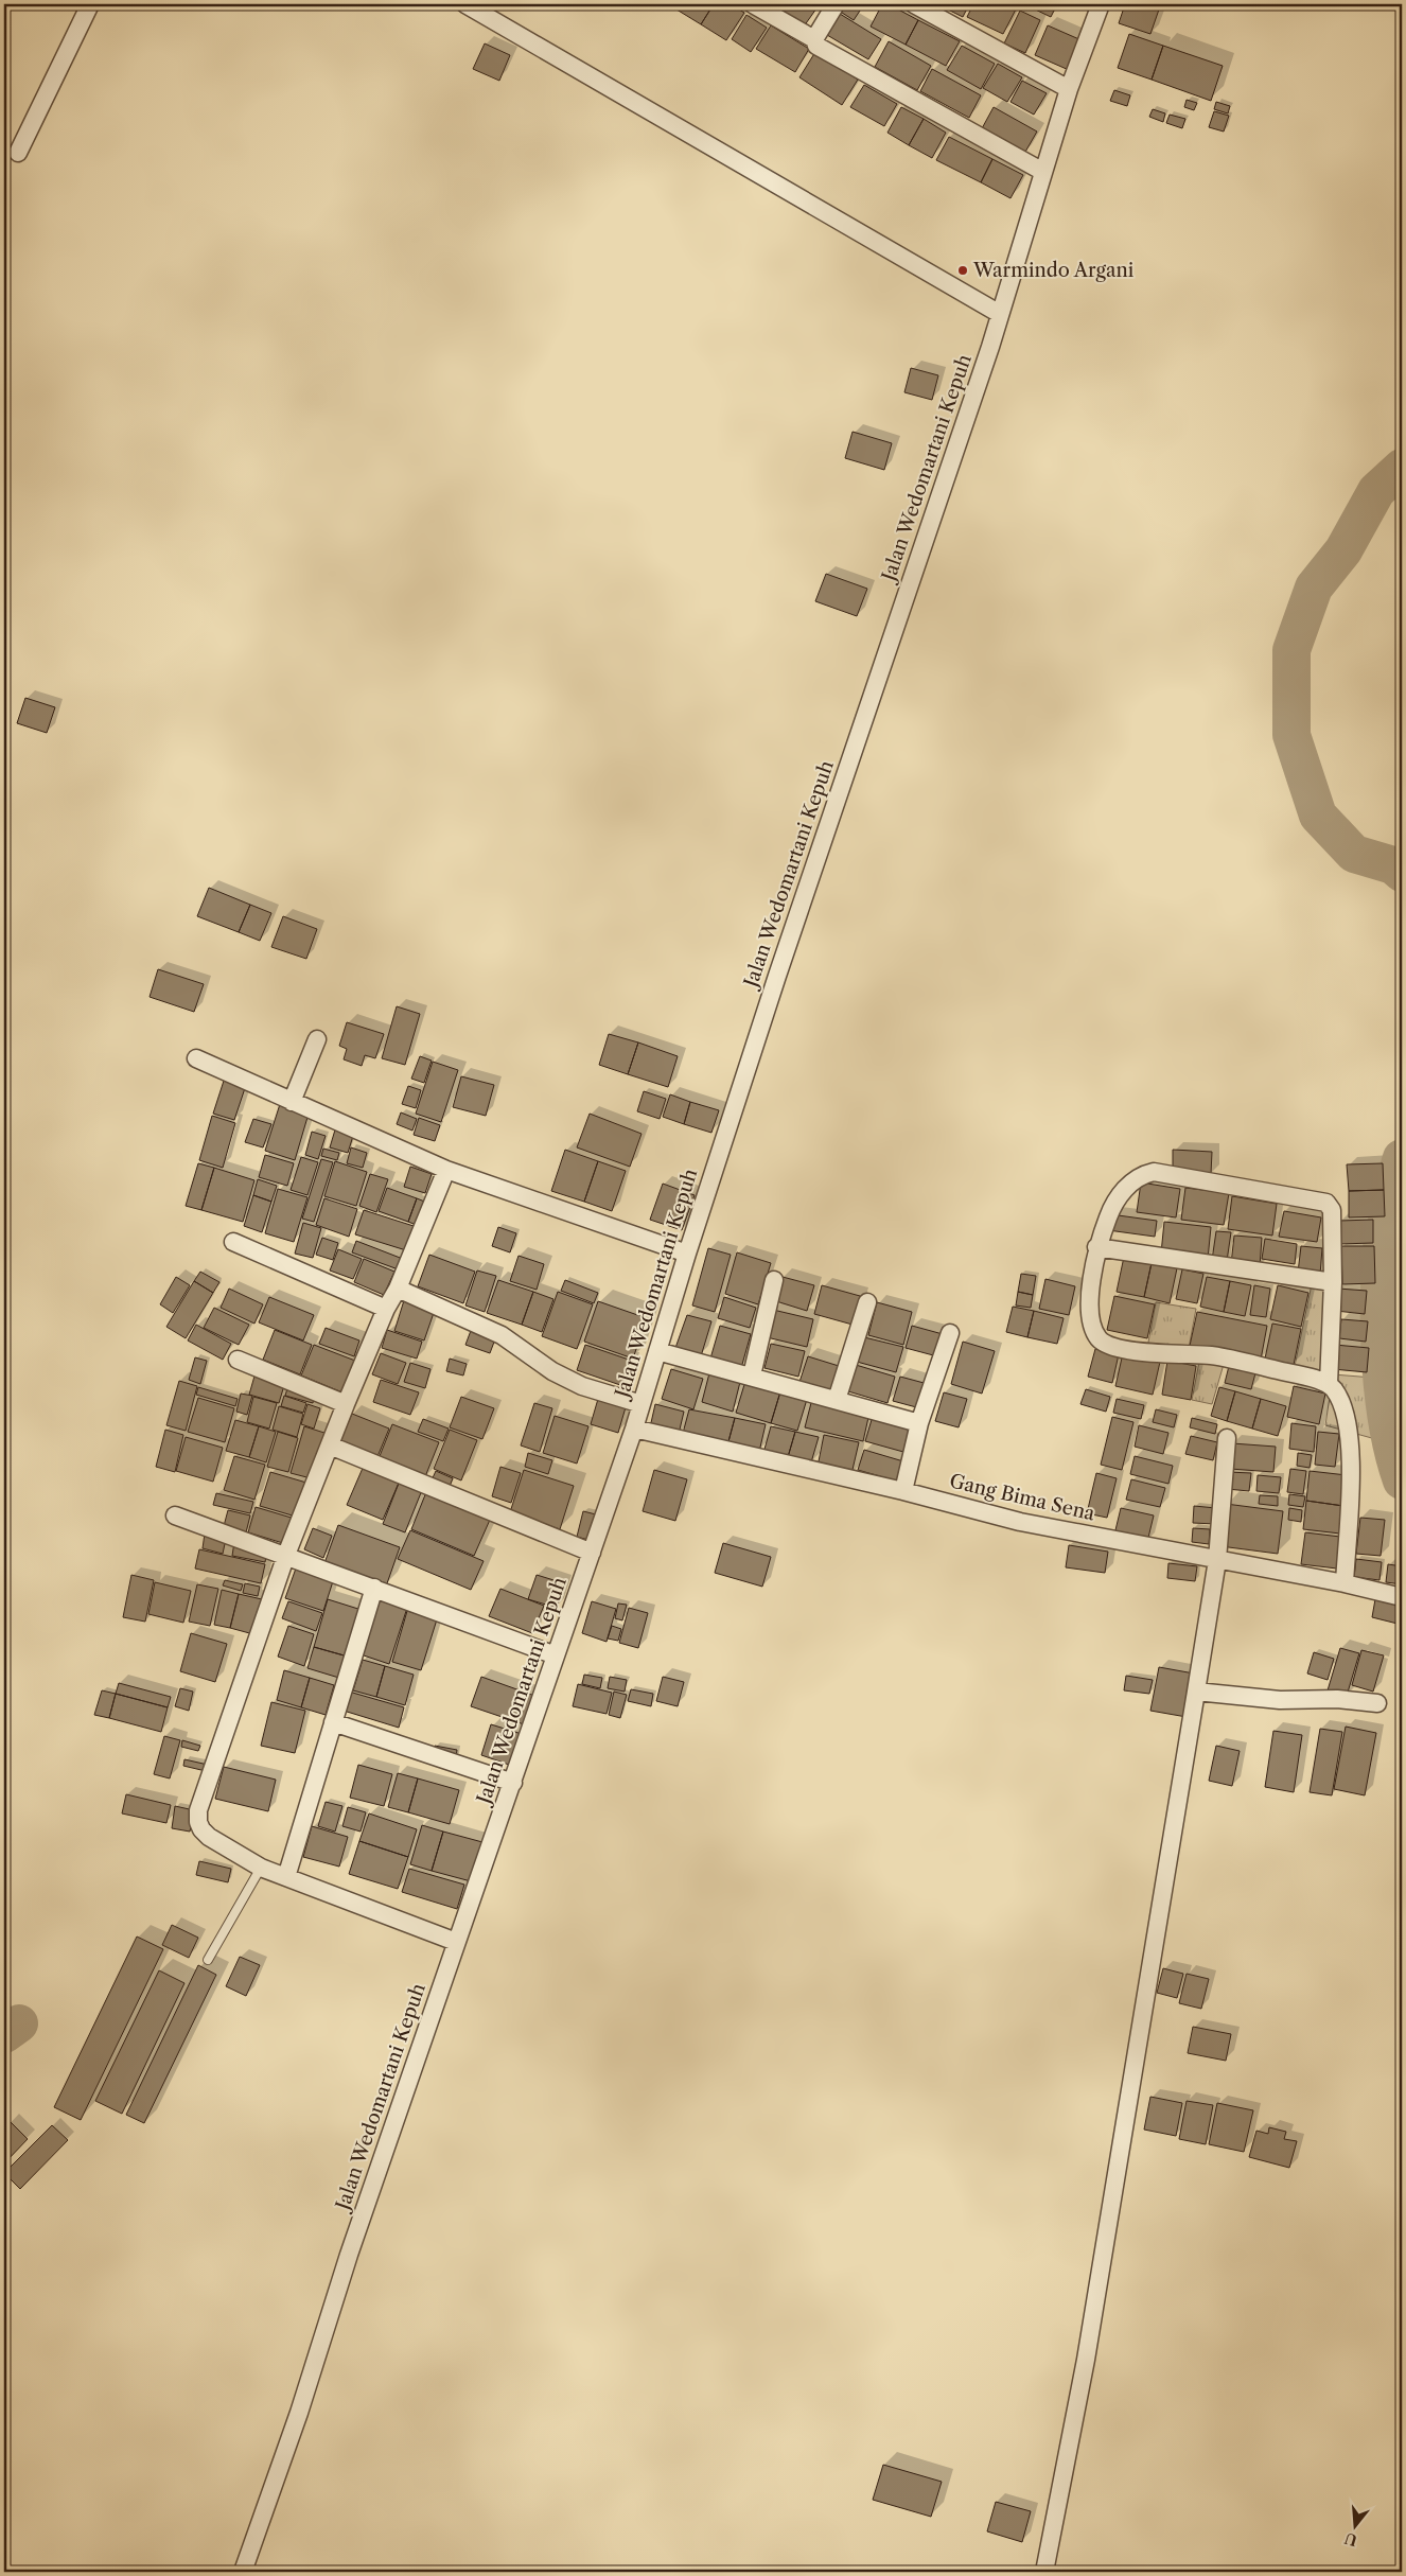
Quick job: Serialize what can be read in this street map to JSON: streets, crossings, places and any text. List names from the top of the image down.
{
  "streets": {
    "street": ["Jalan Wedomartani Kepuh", "Gang Bima Sena"]
  },
  "crossings": [
    ["Jalan Wedomartani Kepuh", "Gang Bima Sena"]
  ],
  "places": ["Warmindo Argani"],
  "north": "bottom"
}
